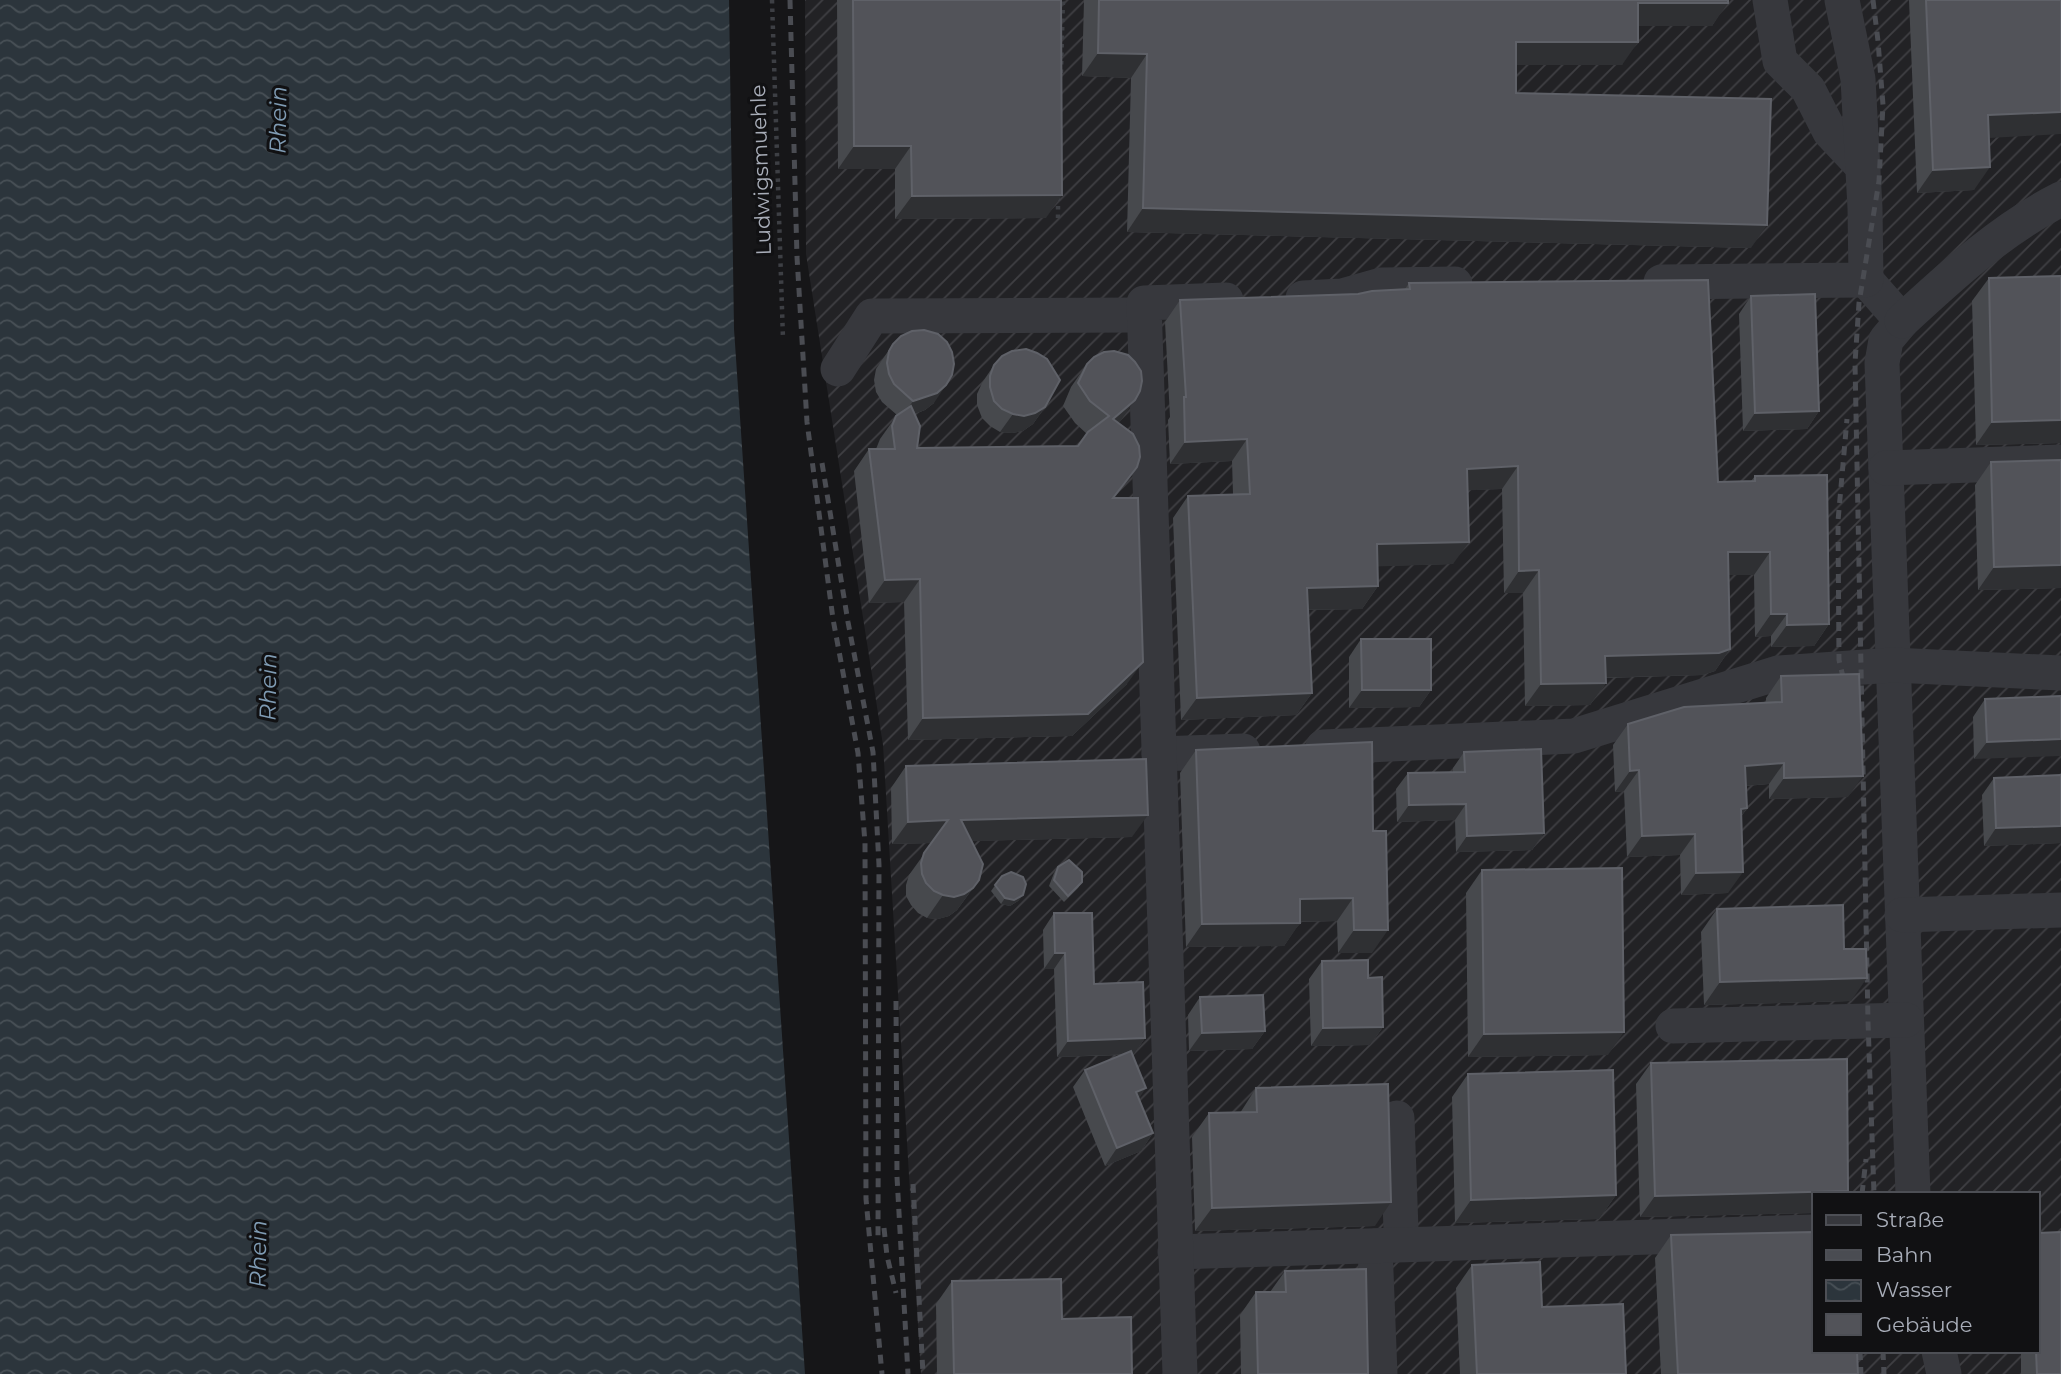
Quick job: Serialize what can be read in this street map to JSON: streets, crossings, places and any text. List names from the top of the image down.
{
  "streets": {
    "path": ["Ludwigsmuehle"]
  },
  "water": ["Rhein"],
  "legend": [
    "Straße",
    "Bahn",
    "Wasser",
    "Gebäude"
  ]
}
